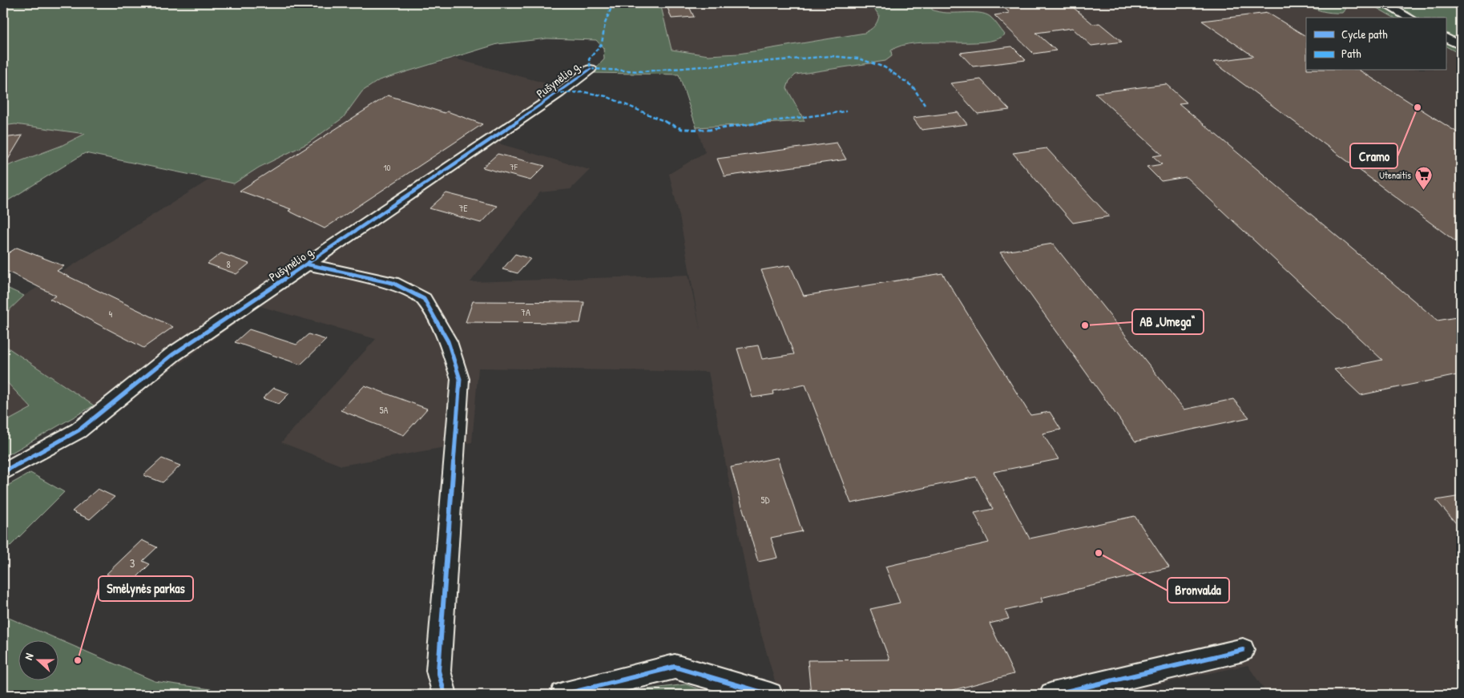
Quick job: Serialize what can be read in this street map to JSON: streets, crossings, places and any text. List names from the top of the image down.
{
  "streets": {
    "street": ["Pušynėlio g."]
  },
  "places": {
    "other": [
      "Cramo",
      "AB „Umega“",
      "Bronvalda",
      "Smėlynės parkas"
    ],
    "supermarket": ["Utenaitis"]
  },
  "house_numbers": [
    "7F",
    "10",
    "7E",
    "8",
    "7A",
    "4",
    "5A",
    "5D",
    "3"
  ],
  "legend": ["Cycle path", "Path"],
  "north": "left"
}
